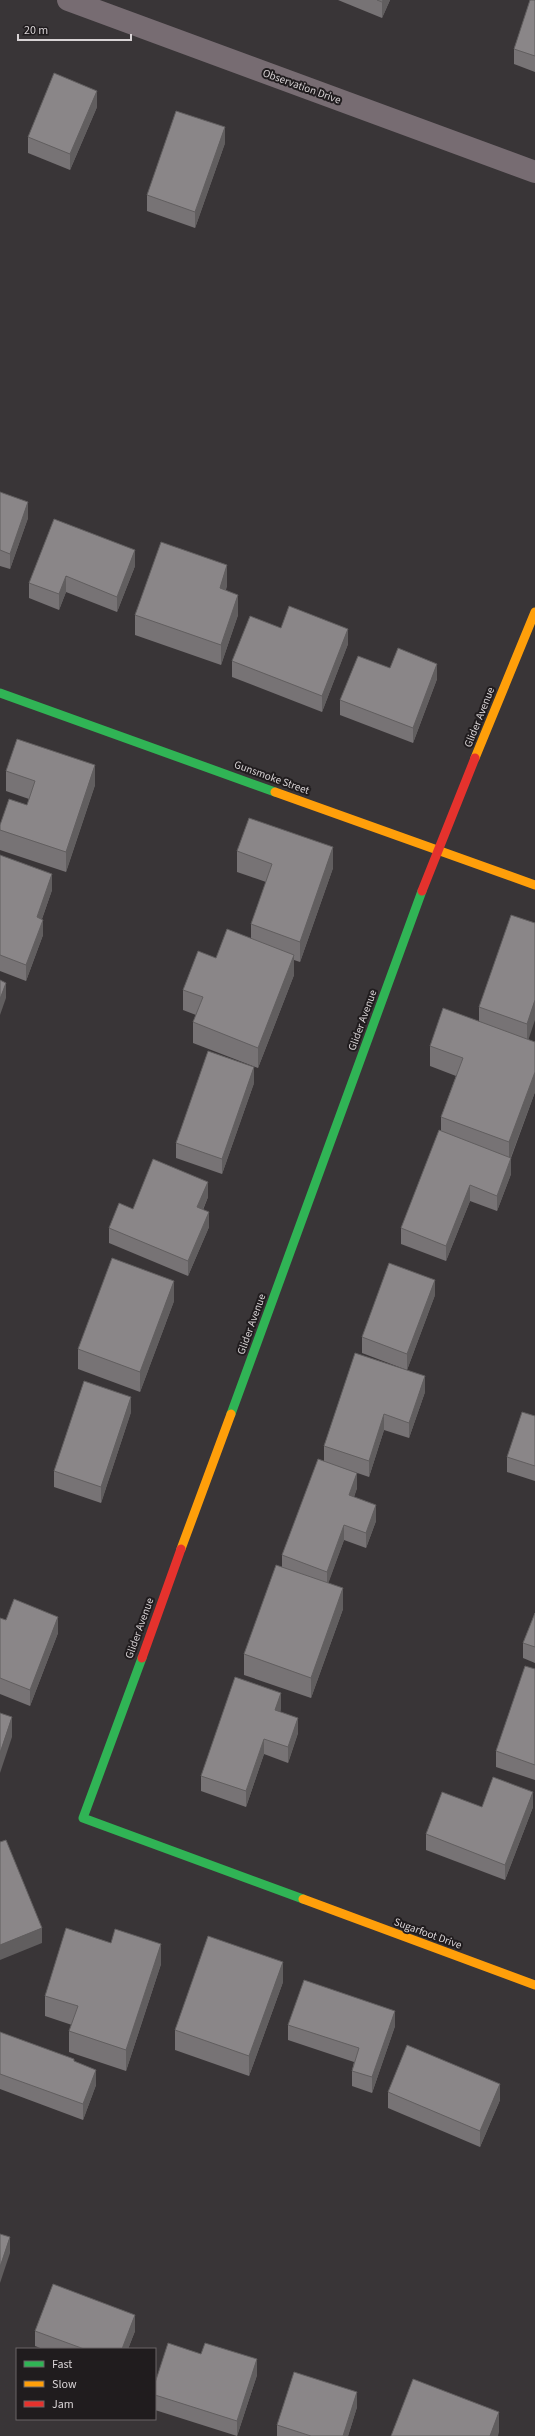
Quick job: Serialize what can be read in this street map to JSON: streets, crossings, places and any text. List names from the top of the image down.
{
  "streets": {
    "street": [
      "Observation Drive",
      "Glider Avenue",
      "Gunsmoke Street",
      "Sugarfoot Drive"
    ]
  },
  "crossings": [
    ["Glider Avenue", "Gunsmoke Street"],
    ["Glider Avenue", "Sugarfoot Drive"]
  ],
  "legend": ["Fast", "Slow", "Jam"],
  "scale_bar": "20 m"
}
